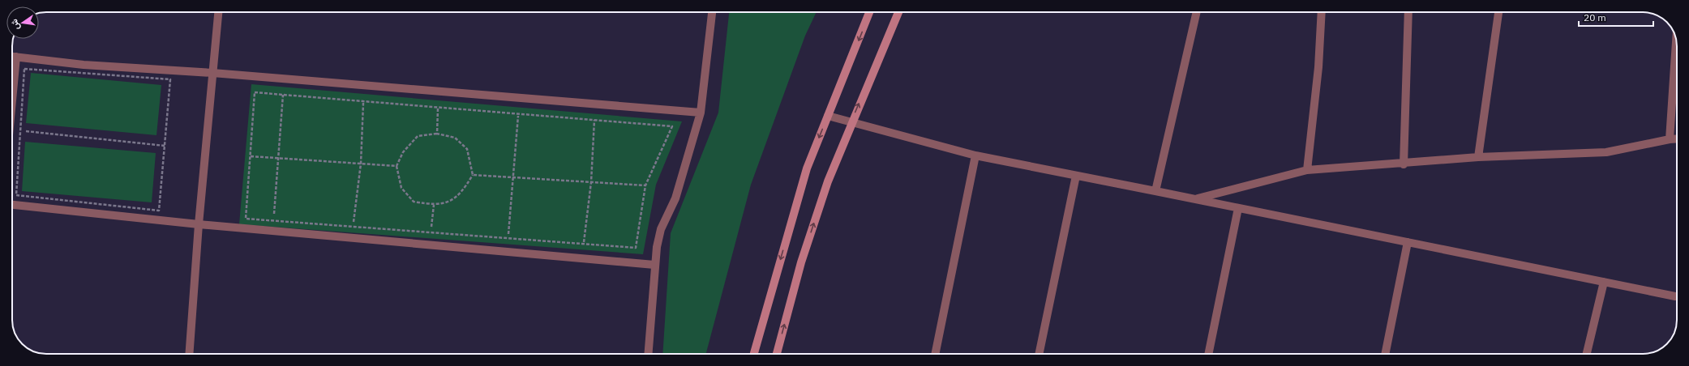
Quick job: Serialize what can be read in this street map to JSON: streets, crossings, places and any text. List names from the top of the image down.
{
  "scale_bar": "20 m",
  "north": "left"
}
